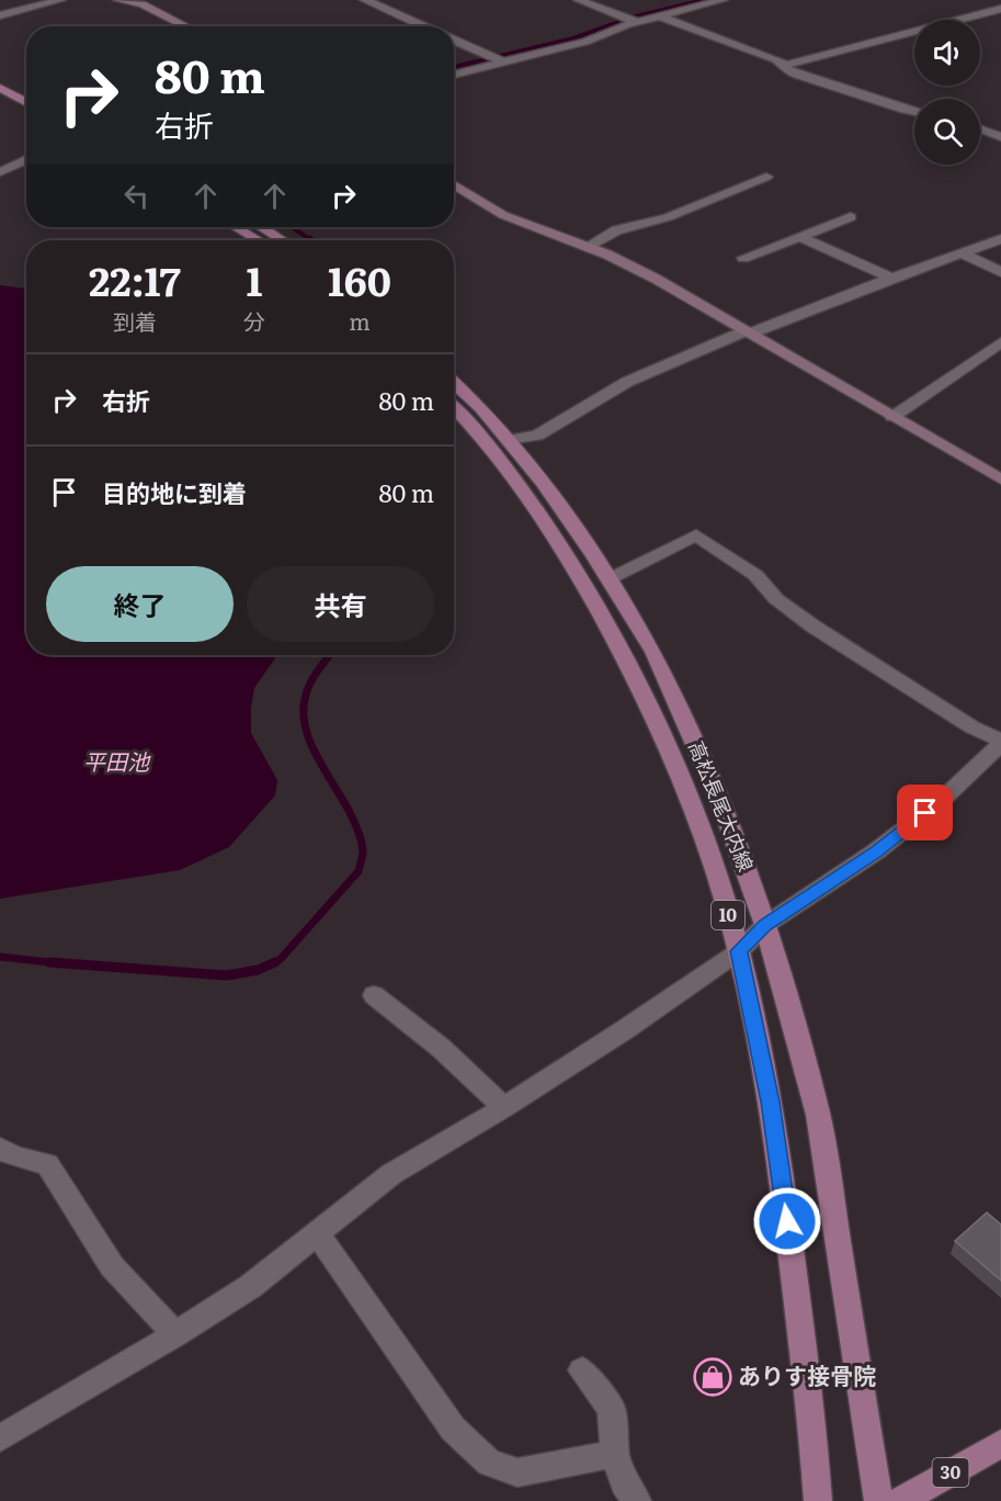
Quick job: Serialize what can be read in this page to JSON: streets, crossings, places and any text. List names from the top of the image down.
{
  "streets": {
    "main road": ["高松長尾大内線", "10", "30"]
  },
  "water": ["平田池"],
  "places": {
    "shop": ["ありす接骨院"]
  },
  "page": {
    "turn": ["80 m", "右折"],
    "eta": [
      "22:17",
      "到着",
      "1",
      "分",
      "160",
      "m"
    ],
    "list": [
      {
        "name": "右折",
        "value": "80 m"
      },
      {
        "name": "目的地に到着",
        "value": "80 m"
      }
    ],
    "buttons": ["終了", "共有"]
  }
}
